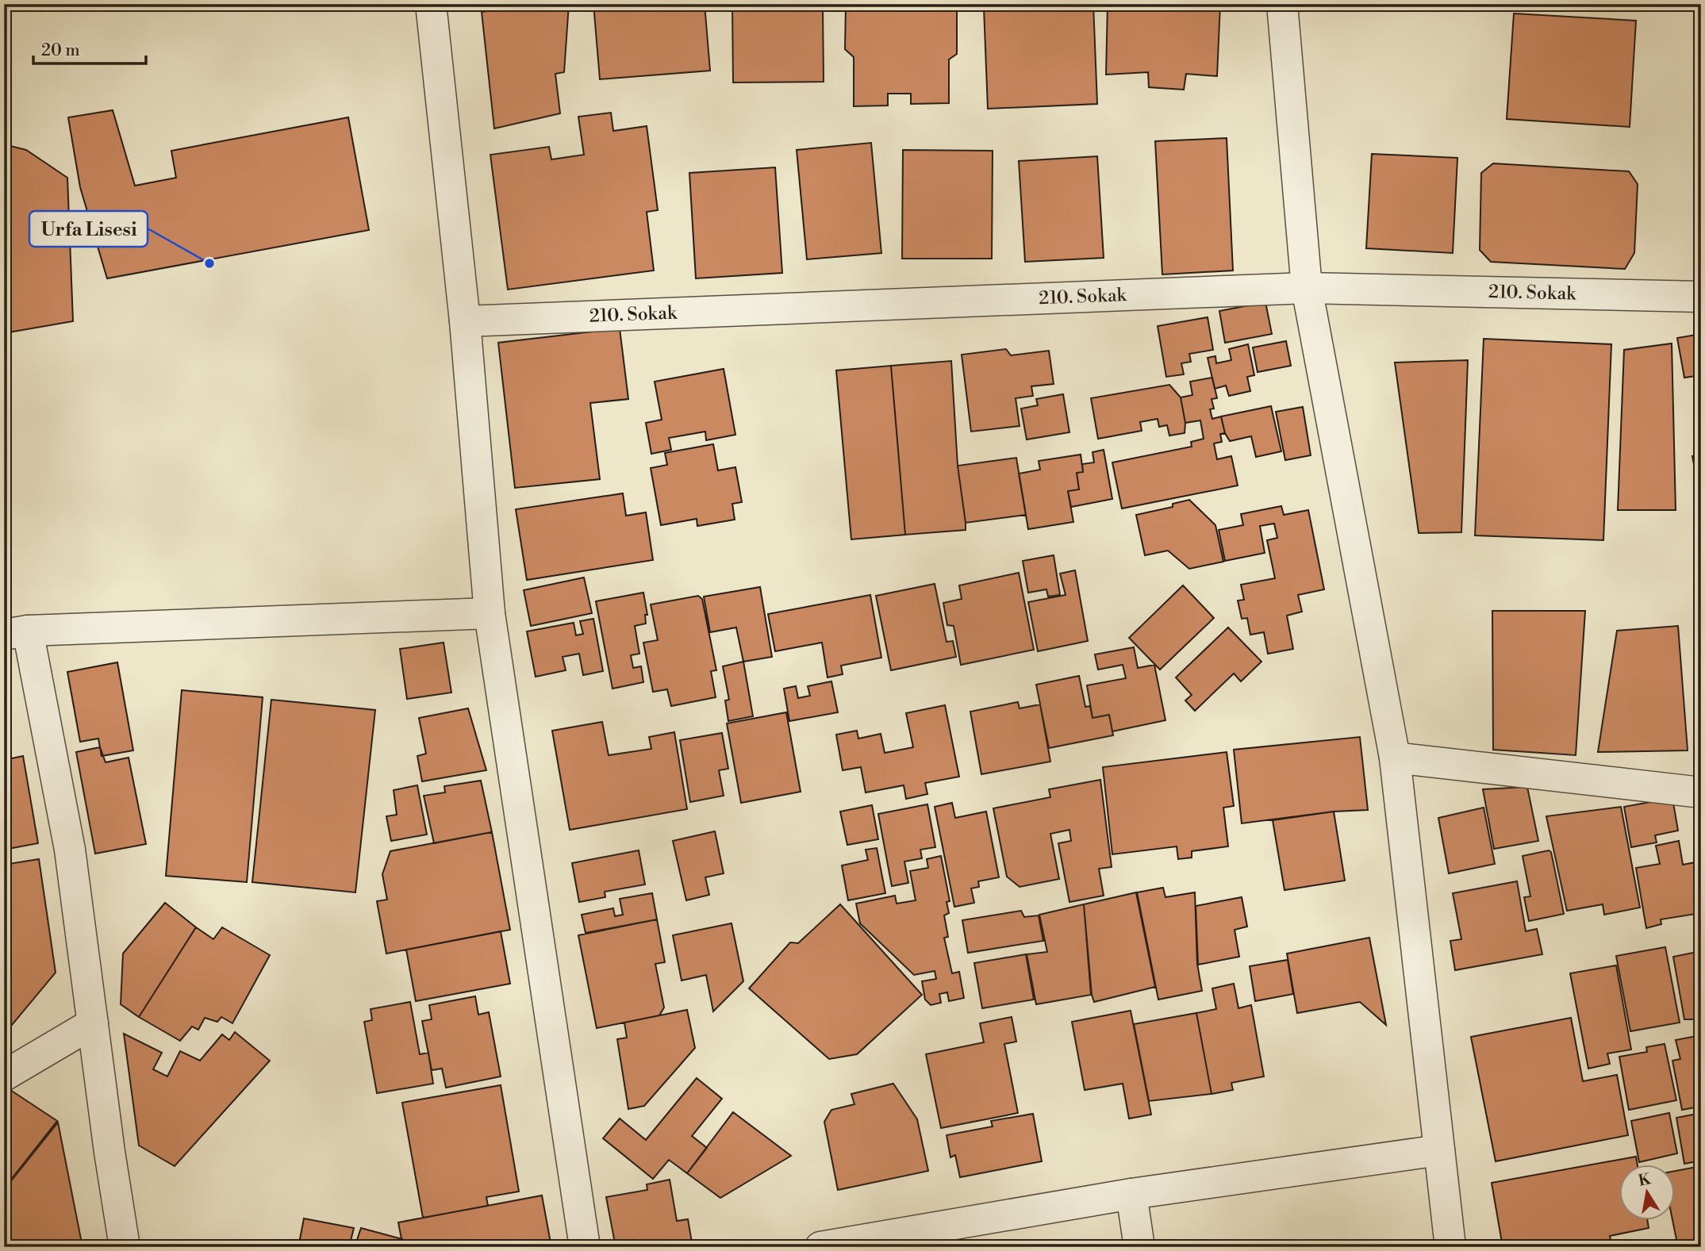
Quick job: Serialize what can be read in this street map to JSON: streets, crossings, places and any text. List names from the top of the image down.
{
  "streets": {
    "street": ["210. Sokak"]
  },
  "places": ["Urfa Lisesi"],
  "scale_bar": "20 m",
  "north": "top"
}
